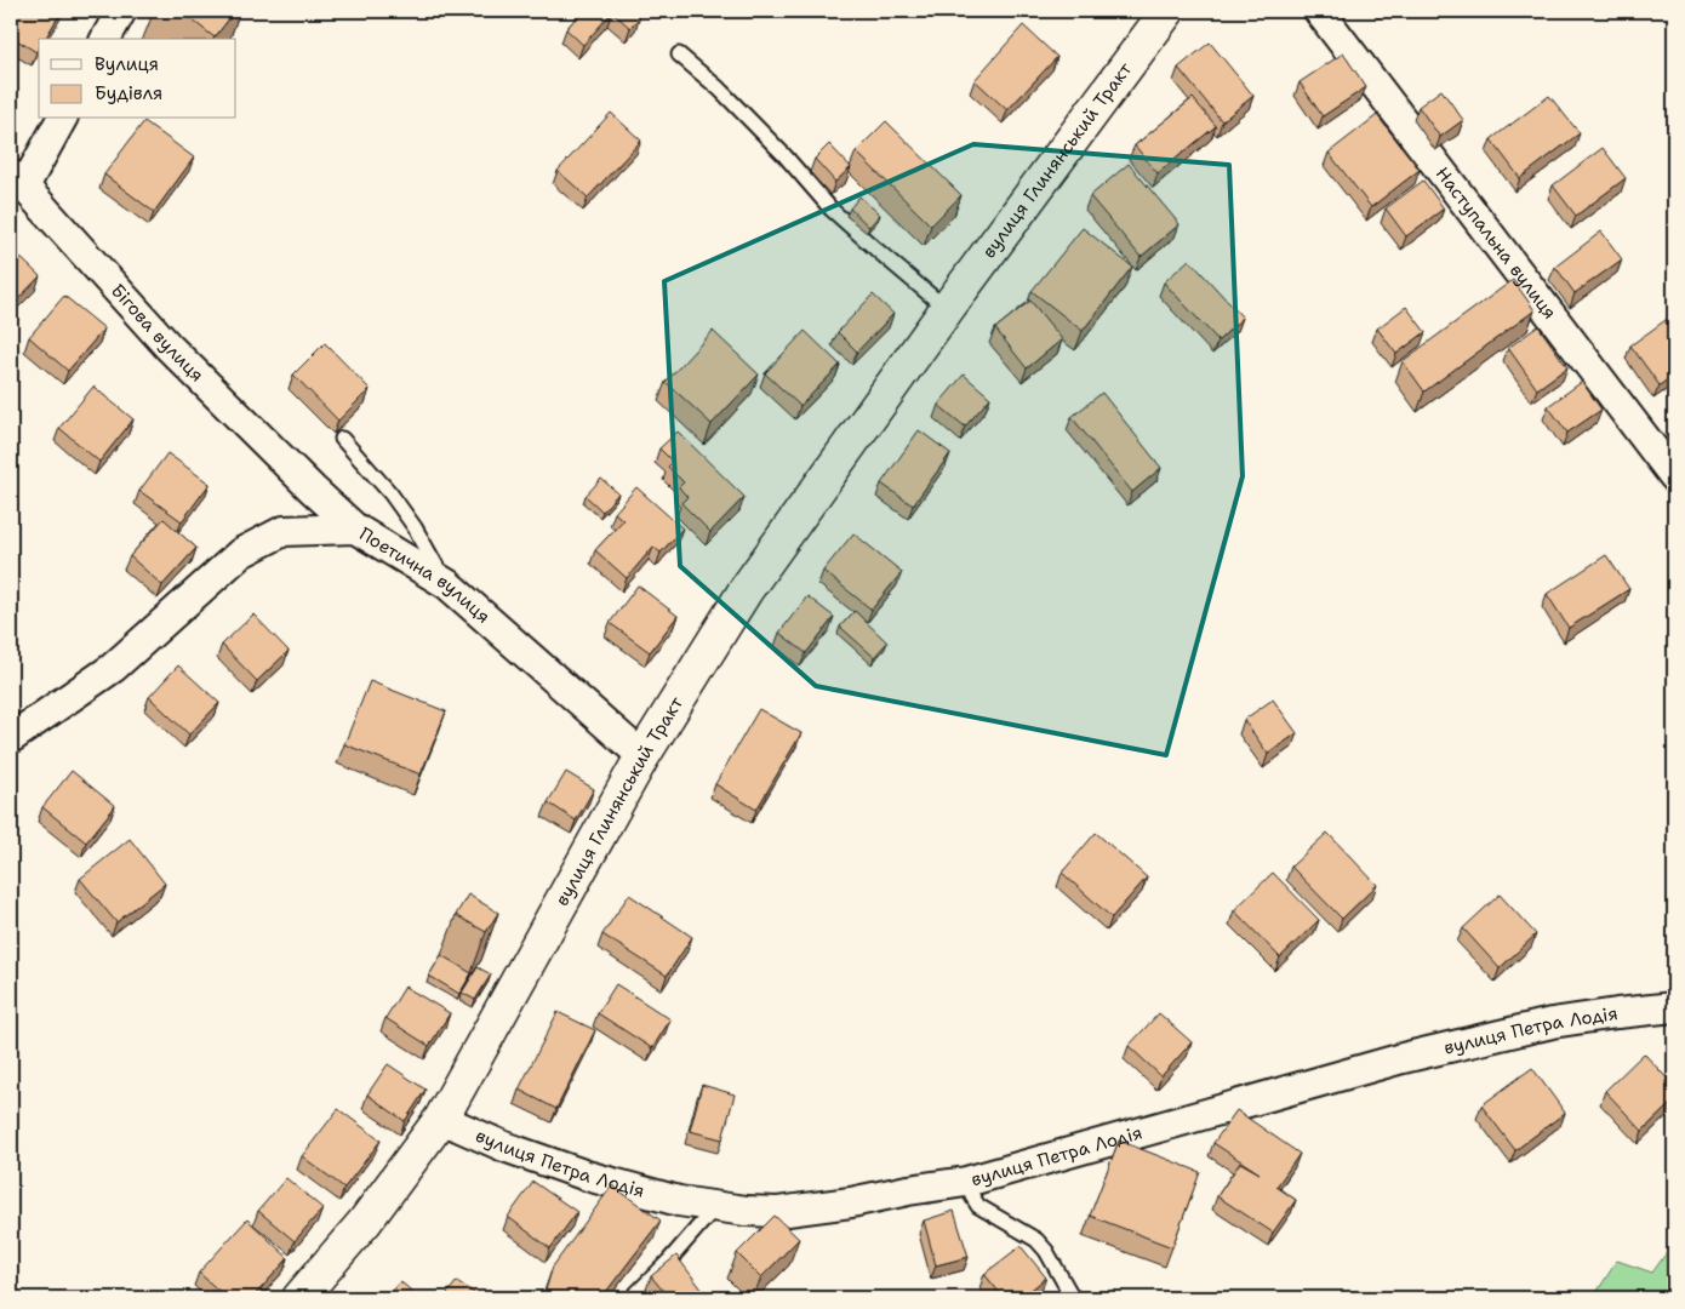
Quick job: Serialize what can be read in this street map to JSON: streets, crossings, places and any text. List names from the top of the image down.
{
  "streets": {
    "main road": ["вулиця Глинянський Тракт"],
    "street": [
      "Наступальна вулиця",
      "Бігова вулиця",
      "Поетична вулиця",
      "вулиця Петра Лодія"
    ]
  },
  "crossings": [
    ["вулиця Глинянський Тракт", "Поетична вулиця"],
    ["вулиця Глинянський Тракт", "вулиця Петра Лодія"],
    ["Бігова вулиця", "Поетична вулиця"]
  ],
  "legend": ["Вулиця", "Будівля"]
}
